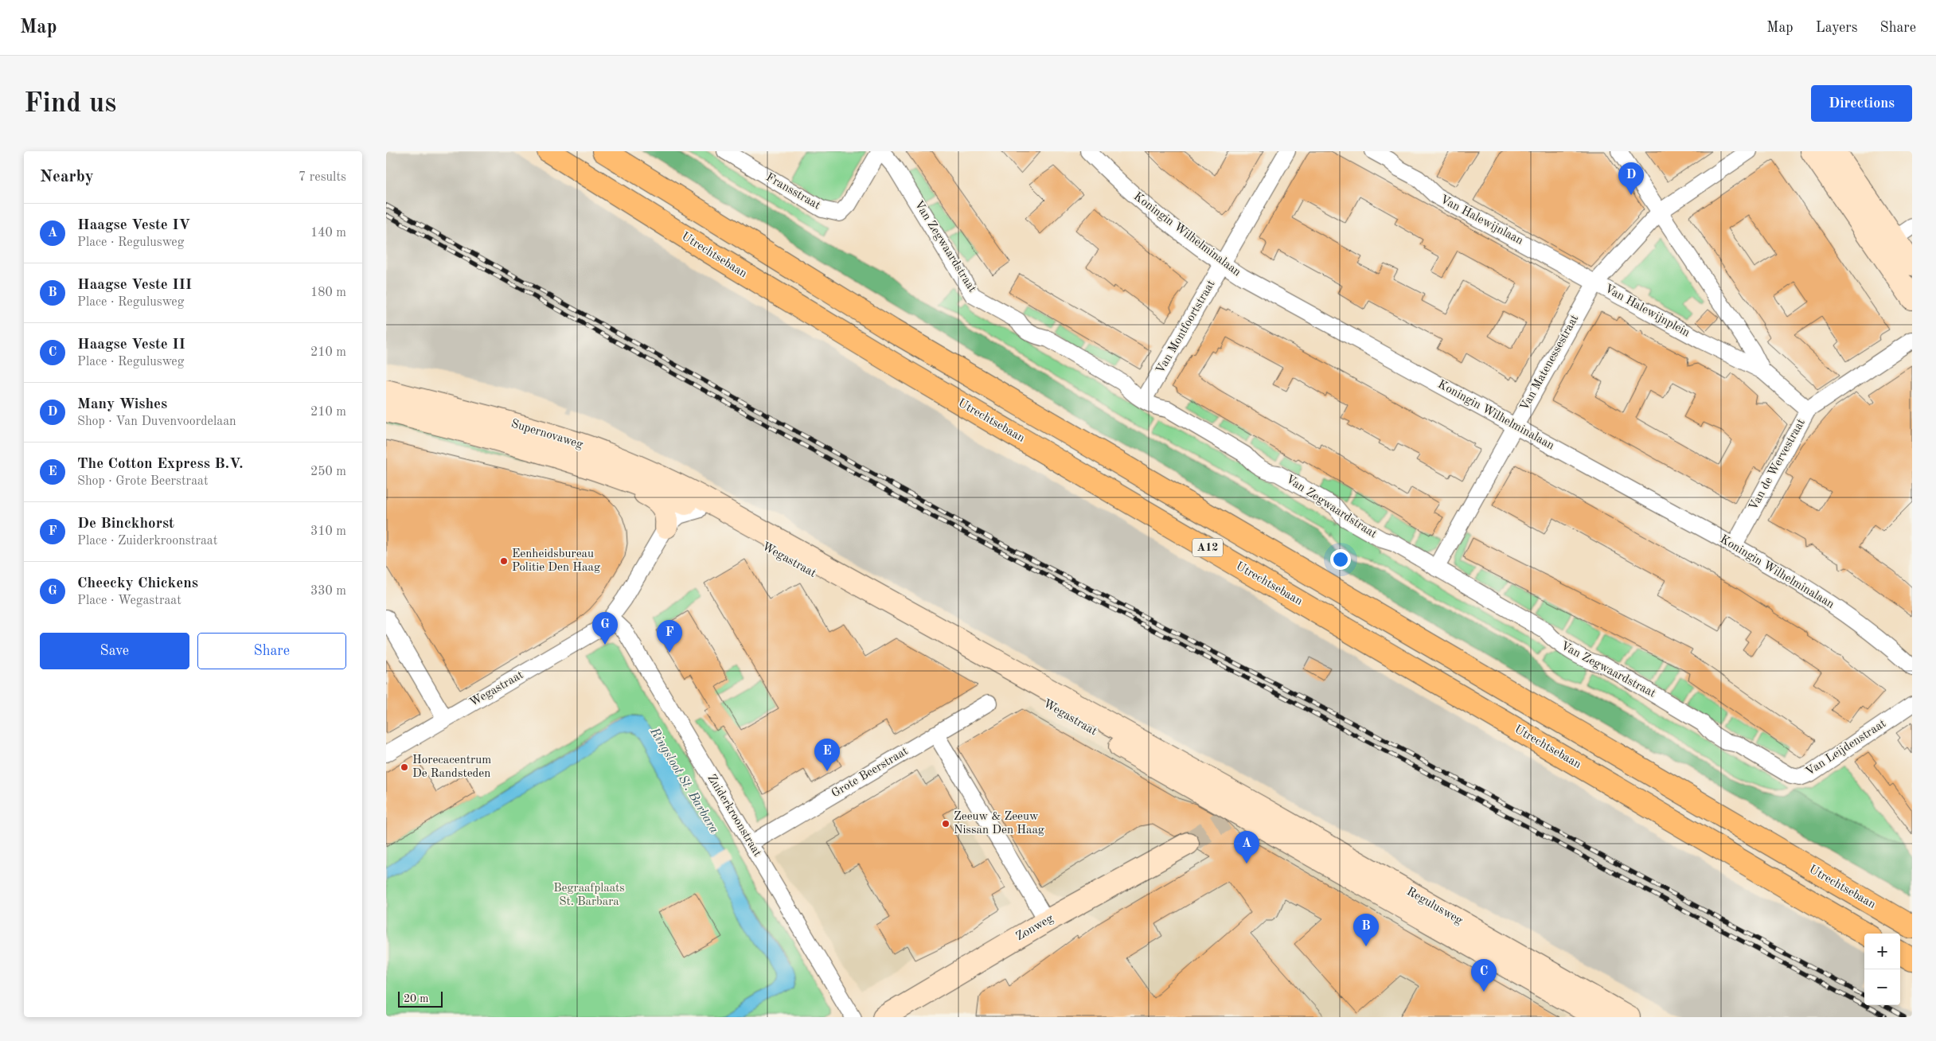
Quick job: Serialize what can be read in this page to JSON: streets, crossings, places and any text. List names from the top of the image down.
{
  "streets": {
    "highway": ["Utrechtsebaan", "A12"],
    "main road": [
      "Supernovaweg",
      "Wegastraat",
      "Regulusweg",
      "Zonweg"
    ],
    "street": [
      "Fransstraat",
      "Van Halewijnlaan",
      "Koningin Wilhelminalaan",
      "Van Zegwaardstraat",
      "Van Halewijnplein",
      "Van Montfoortstraat",
      "Van Matenessestraat",
      "Van de Wervestraat",
      "Van Leijdenstraat",
      "Grote Beerstraat",
      "Zuiderkroonstraat"
    ]
  },
  "crossings": [
    ["Fransstraat", "Van Zegwaardstraat"],
    ["Van Halewijnlaan", "Van Halewijnplein"],
    ["Van Halewijnlaan", "Van Matenessestraat"],
    ["Koningin Wilhelminalaan", "Van Montfoortstraat"],
    ["Koningin Wilhelminalaan", "Van Matenessestraat"],
    ["Koningin Wilhelminalaan", "Van de Wervestraat"],
    ["Van Zegwaardstraat", "Van Montfoortstraat"],
    ["Van Zegwaardstraat", "Van Matenessestraat"],
    ["Van Zegwaardstraat", "Van Leijdenstraat"],
    ["Van Halewijnplein", "Van Matenessestraat"],
    ["Van Halewijnplein", "Van de Wervestraat"],
    ["Supernovaweg", "Wegastraat"],
    ["Wegastraat", "Zuiderkroonstraat"],
    ["Wegastraat", "Regulusweg"],
    ["Grote Beerstraat", "Zuiderkroonstraat"]
  ],
  "water": ["Ringsloot St. Barbara"],
  "parks": ["Begraafplaats St. Barbara"],
  "places": ["Eenheidsbureau Politie Den Haag", "Horecacentrum De Randsteden", "Zeeuw & Zeeuw Nissan Den Haag"],
  "scale_bar": "20 m",
  "page": {
    "header": "Map",
    "nav": ["Map", "Layers", "Share"],
    "buttons": [
      "Directions",
      ["Save", "Share"]
    ],
    "title": "Find us",
    "heading": ["Nearby", "7 results"],
    "pins": [
      "D",
      "G",
      "F",
      "E",
      "A",
      "B",
      "C"
    ],
    "list": [
      {
        "mark": "A",
        "name": "Haagse Veste IV",
        "note": "Place · Regulusweg",
        "value": "140 m"
      },
      {
        "mark": "B",
        "name": "Haagse Veste III",
        "note": "Place · Regulusweg",
        "value": "180 m"
      },
      {
        "mark": "C",
        "name": "Haagse Veste II",
        "note": "Place · Regulusweg",
        "value": "210 m"
      },
      {
        "mark": "D",
        "name": "Many Wishes",
        "note": "Shop · Van Duvenvoordelaan",
        "value": "210 m"
      },
      {
        "mark": "E",
        "name": "The Cotton Express B.V.",
        "note": "Shop · Grote Beerstraat",
        "value": "250 m"
      },
      {
        "mark": "F",
        "name": "De Binckhorst",
        "note": "Place · Zuiderkroonstraat",
        "value": "310 m"
      },
      {
        "mark": "G",
        "name": "Cheecky Chickens",
        "note": "Place · Wegastraat",
        "value": "330 m"
      }
    ],
    "map_buttons": ["+", "−"],
    "scale": "20 m"
  }
}
